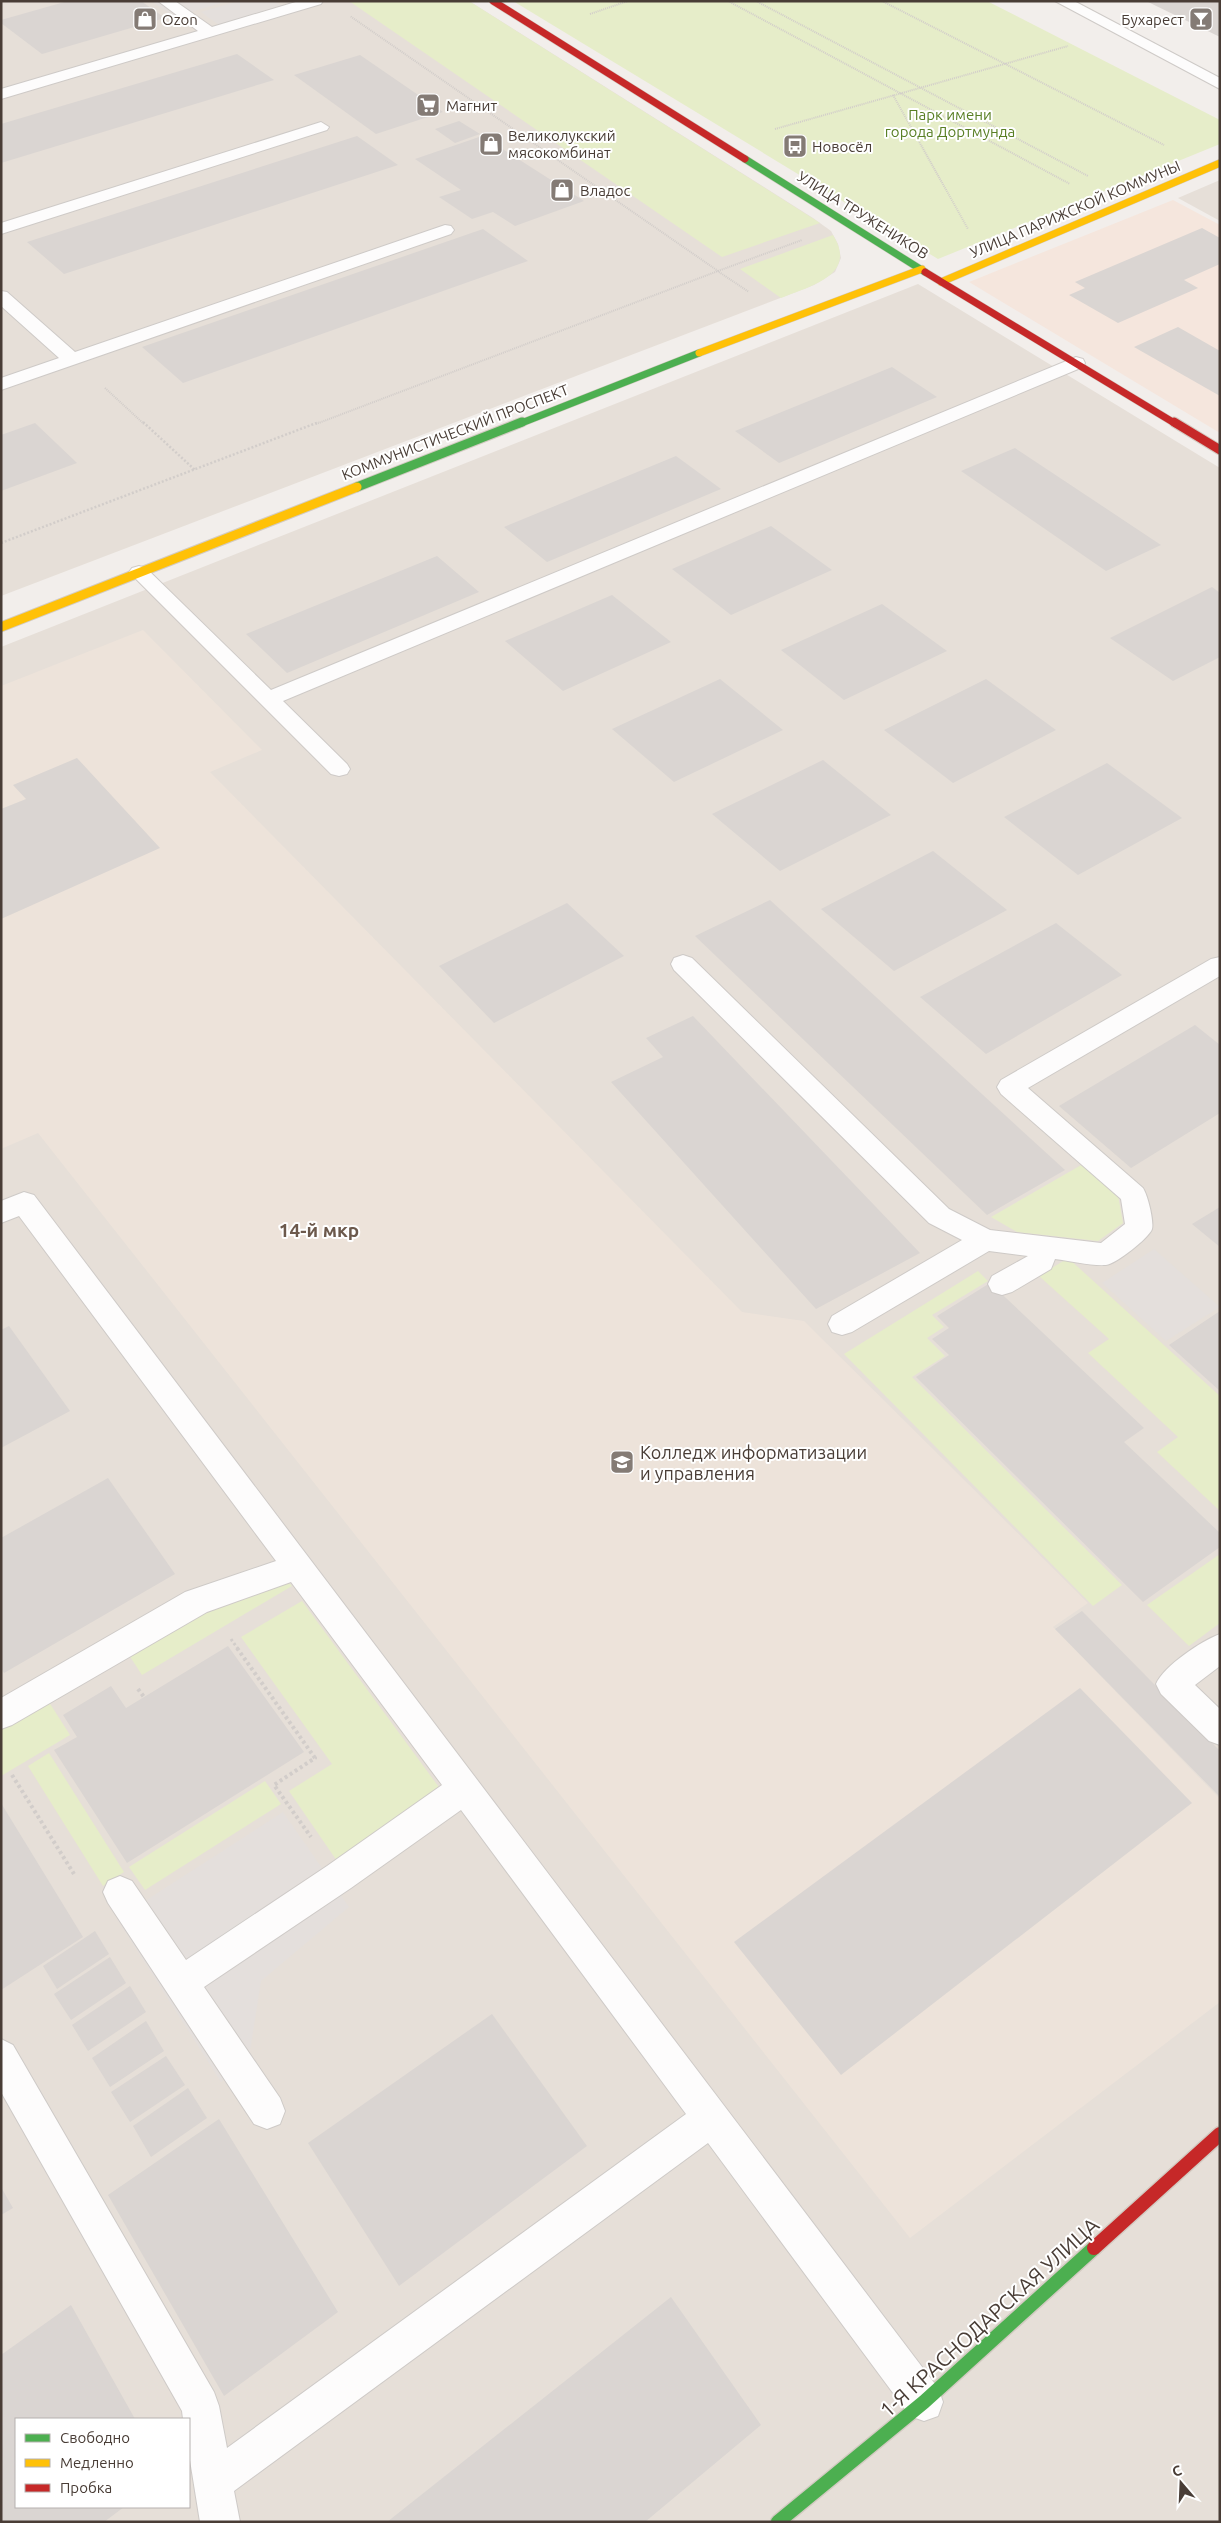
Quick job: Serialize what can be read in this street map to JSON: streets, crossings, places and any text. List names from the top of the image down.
{
  "streets": {
    "main road": [
      "УЛИЦА ПАРИЖСКОЙ КОММУНЫ",
      "УЛИЦА ТРУЖЕНИКОВ",
      "КОММУНИСТИЧЕСКИЙ ПРОСПЕКТ",
      "1-Я КРАСНОДАРСКАЯ УЛИЦА"
    ]
  },
  "crossings": [
    ["УЛИЦА ПАРИЖСКОЙ КОММУНЫ", "УЛИЦА ТРУЖЕНИКОВ"],
    ["УЛИЦА ТРУЖЕНИКОВ", "КОММУНИСТИЧЕСКИЙ ПРОСПЕКТ"]
  ],
  "districts": ["14-й мкр"],
  "parks": ["Парк имени города Дортмунда"],
  "places": {
    "shop": ["Ozon", "Великолукский мясокомбинат", "Владос"],
    "bar": ["Бухарест"],
    "supermarket": ["Магнит"],
    "bus stop": ["Новосёл"],
    "school or university": ["Колледж информатизации и управления"]
  },
  "legend": ["Свободно", "Медленно", "Пробка"],
  "north": "top"
}
